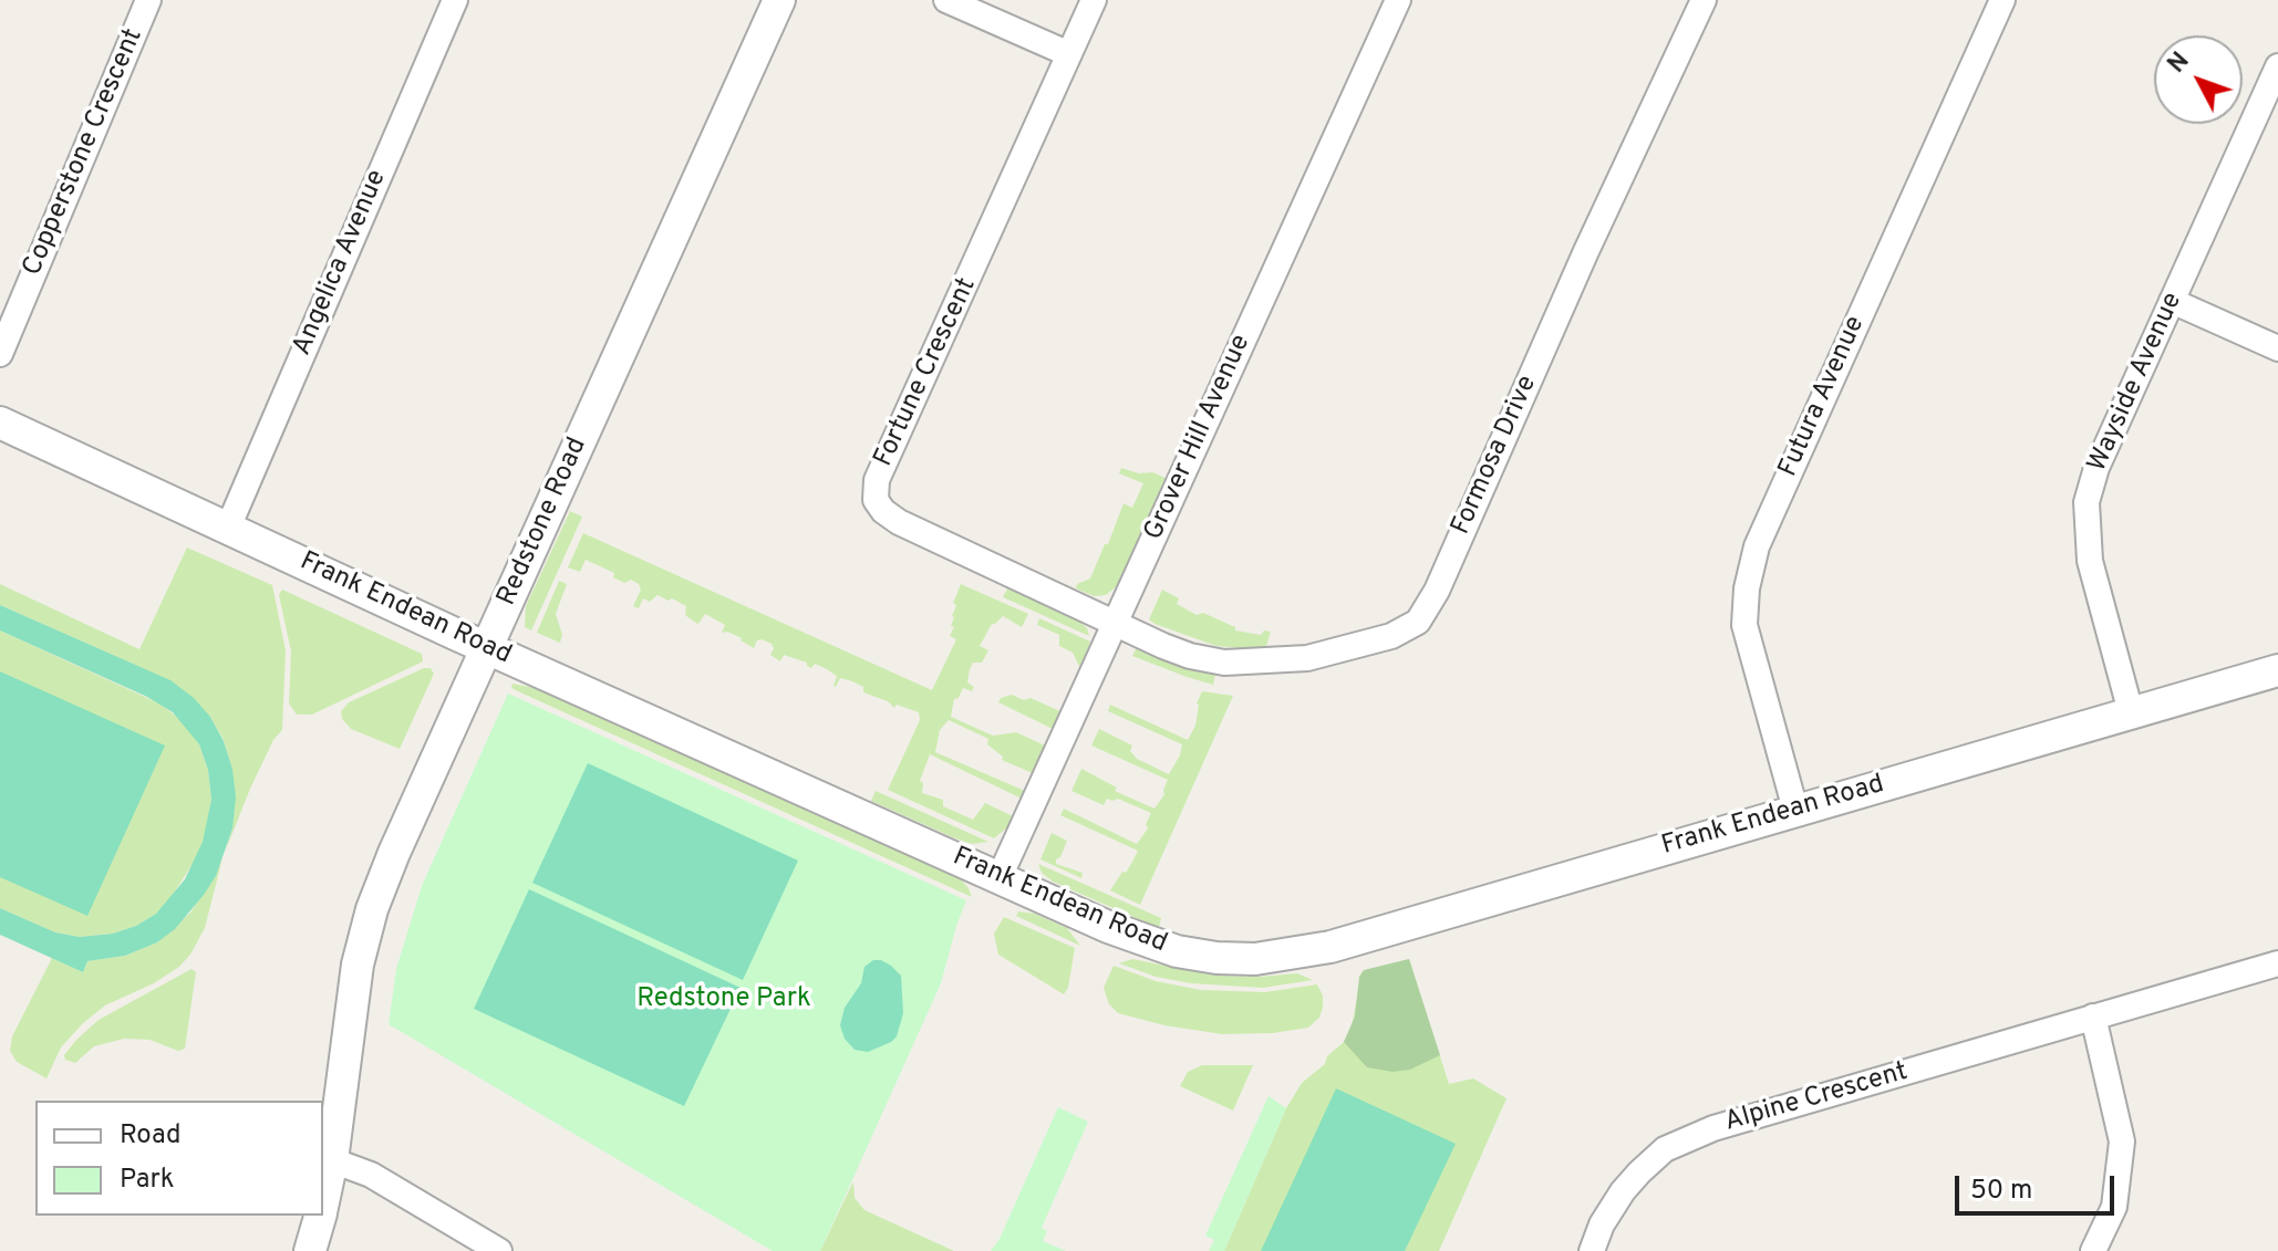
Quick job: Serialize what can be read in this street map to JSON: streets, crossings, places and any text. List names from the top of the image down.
{
  "streets": {
    "street": [
      "Copperstone Crescent",
      "Angelica Avenue",
      "Fortune Crescent",
      "Wayside Avenue",
      "Futura Avenue",
      "Grover Hill Avenue",
      "Formosa Drive",
      "Redstone Road",
      "Frank Endean Road",
      "Alpine Crescent"
    ]
  },
  "crossings": [
    ["Angelica Avenue", "Frank Endean Road"],
    ["Fortune Crescent", "Grover Hill Avenue"],
    ["Fortune Crescent", "Formosa Drive"],
    ["Wayside Avenue", "Frank Endean Road"],
    ["Futura Avenue", "Frank Endean Road"],
    ["Grover Hill Avenue", "Formosa Drive"],
    ["Grover Hill Avenue", "Frank Endean Road"],
    ["Redstone Road", "Frank Endean Road"]
  ],
  "parks": ["Redstone Park"],
  "legend": ["Road", "Park"],
  "scale_bar": "50 m",
  "north": "top left"
}
